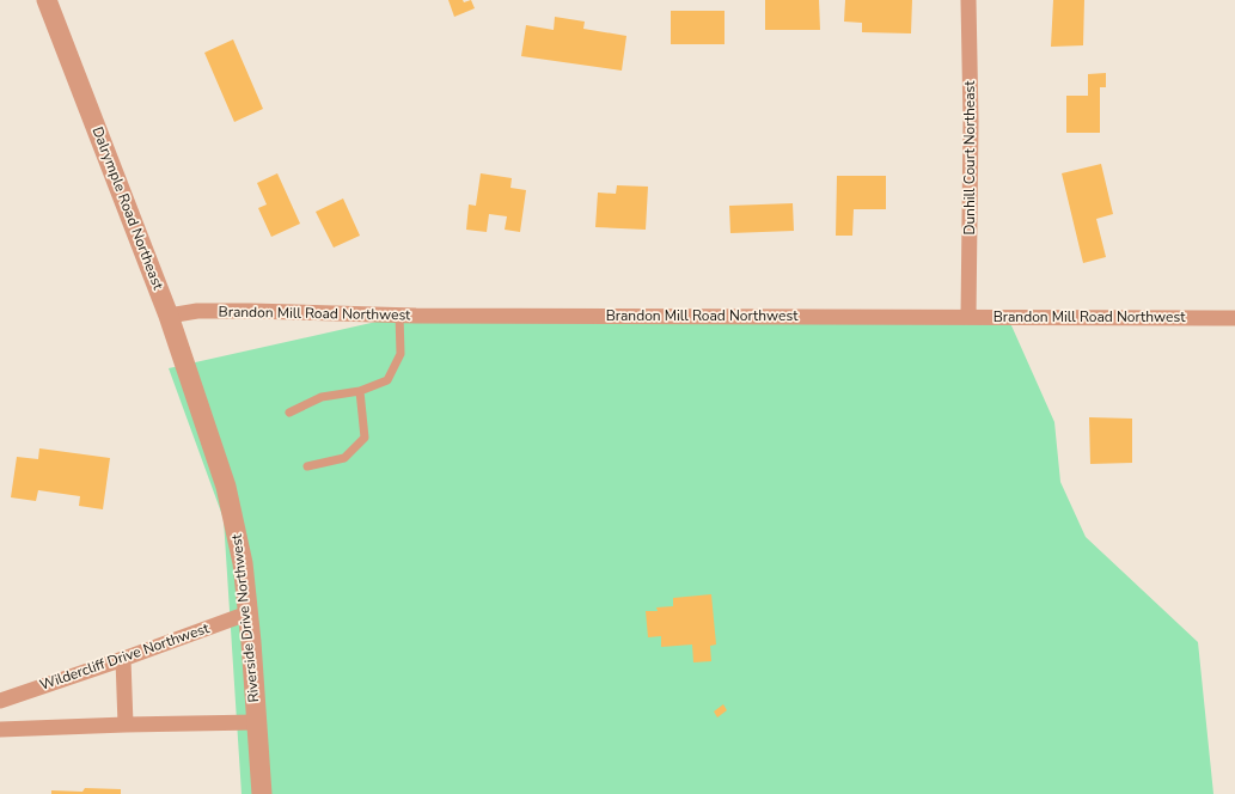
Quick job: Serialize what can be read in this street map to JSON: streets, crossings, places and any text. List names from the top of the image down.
{
  "streets": {
    "street": [
      "Dunhill Court Northeast",
      "Dalrymple Road Northeast",
      "Brandon Mill Road Northwest",
      "Riverside Drive Northwest",
      "Wildercliff Drive Northwest"
    ]
  },
  "crossings": [
    ["Dunhill Court Northeast", "Brandon Mill Road Northwest"],
    ["Dalrymple Road Northeast", "Brandon Mill Road Northwest"],
    ["Dalrymple Road Northeast", "Riverside Drive Northwest"],
    ["Riverside Drive Northwest", "Wildercliff Drive Northwest"]
  ]
}
